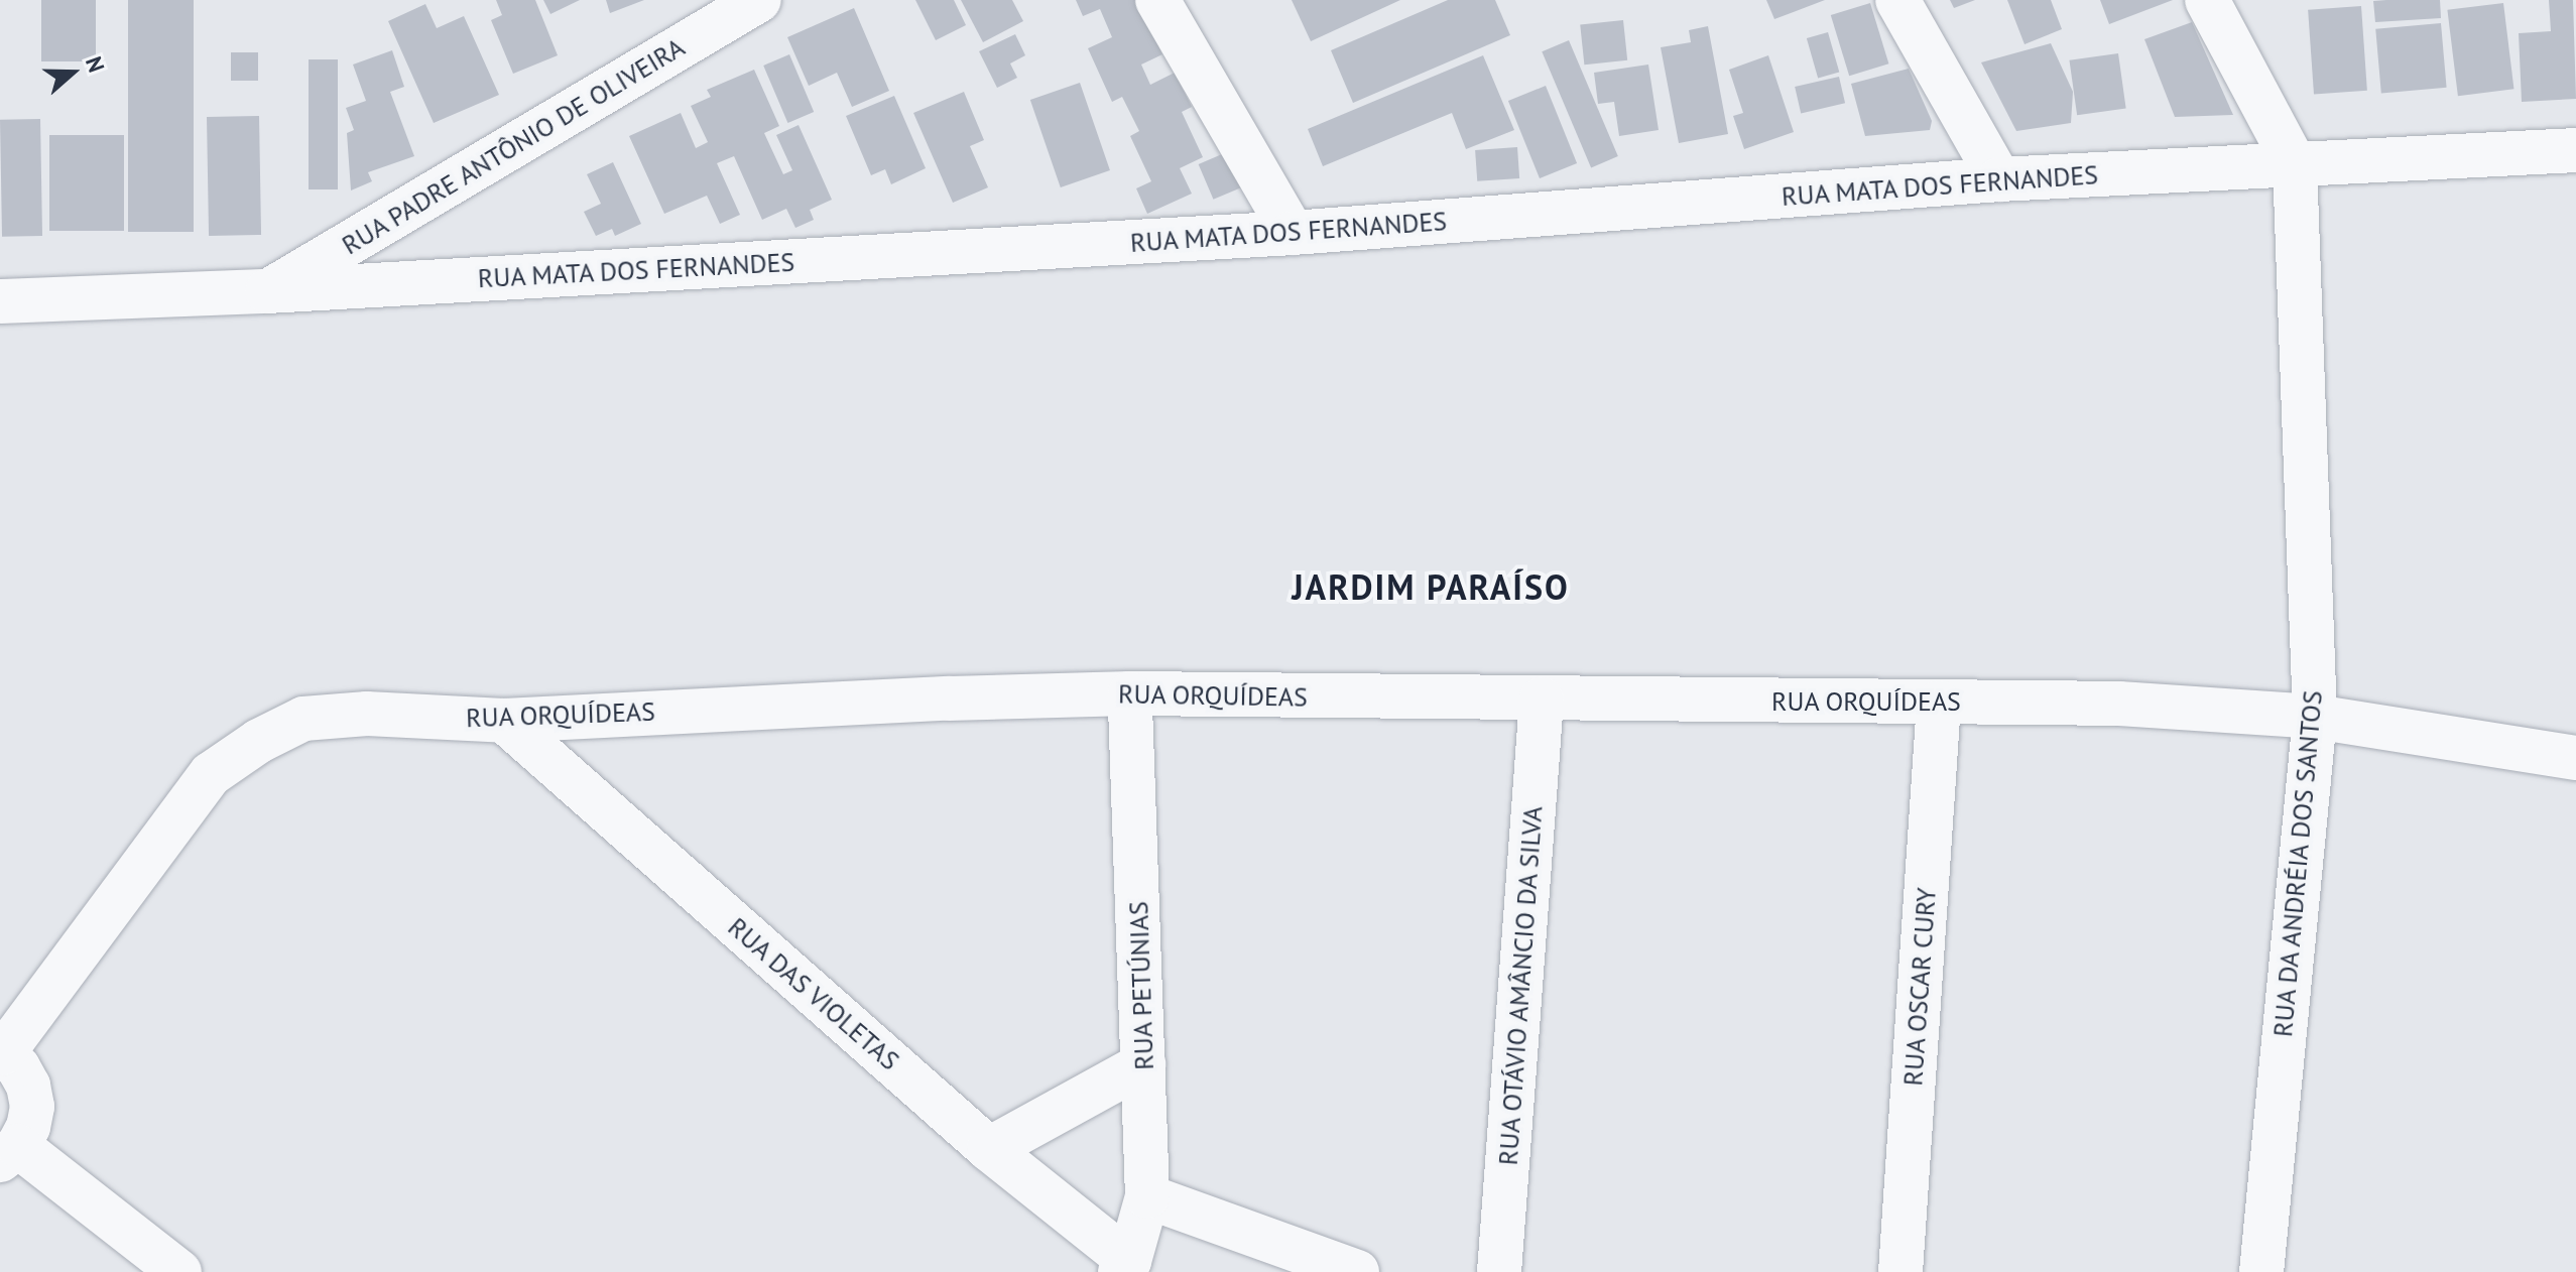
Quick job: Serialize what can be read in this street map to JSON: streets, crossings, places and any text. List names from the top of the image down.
{
  "streets": {
    "street": [
      "RUA PADRE ANTÔNIO DE OLIVEIRA",
      "RUA MATA DOS FERNANDES",
      "RUA ORQUÍDEAS",
      "RUA DA ANDRÉIA DOS SANTOS",
      "RUA PETÚNIAS",
      "RUA OTÁVIO AMÂNCIO DA SILVA",
      "RUA OSCAR CURY",
      "RUA DAS VIOLETAS"
    ]
  },
  "crossings": [
    ["RUA PADRE ANTÔNIO DE OLIVEIRA", "RUA MATA DOS FERNANDES"],
    ["RUA MATA DOS FERNANDES", "RUA DA ANDRÉIA DOS SANTOS"],
    ["RUA ORQUÍDEAS", "RUA DA ANDRÉIA DOS SANTOS"],
    ["RUA ORQUÍDEAS", "RUA PETÚNIAS"],
    ["RUA ORQUÍDEAS", "RUA OTÁVIO AMÂNCIO DA SILVA"],
    ["RUA ORQUÍDEAS", "RUA OSCAR CURY"],
    ["RUA ORQUÍDEAS", "RUA DAS VIOLETAS"],
    ["RUA PETÚNIAS", "RUA DAS VIOLETAS"]
  ],
  "districts": ["JARDIM PARAÍSO"],
  "north": "right"
}
